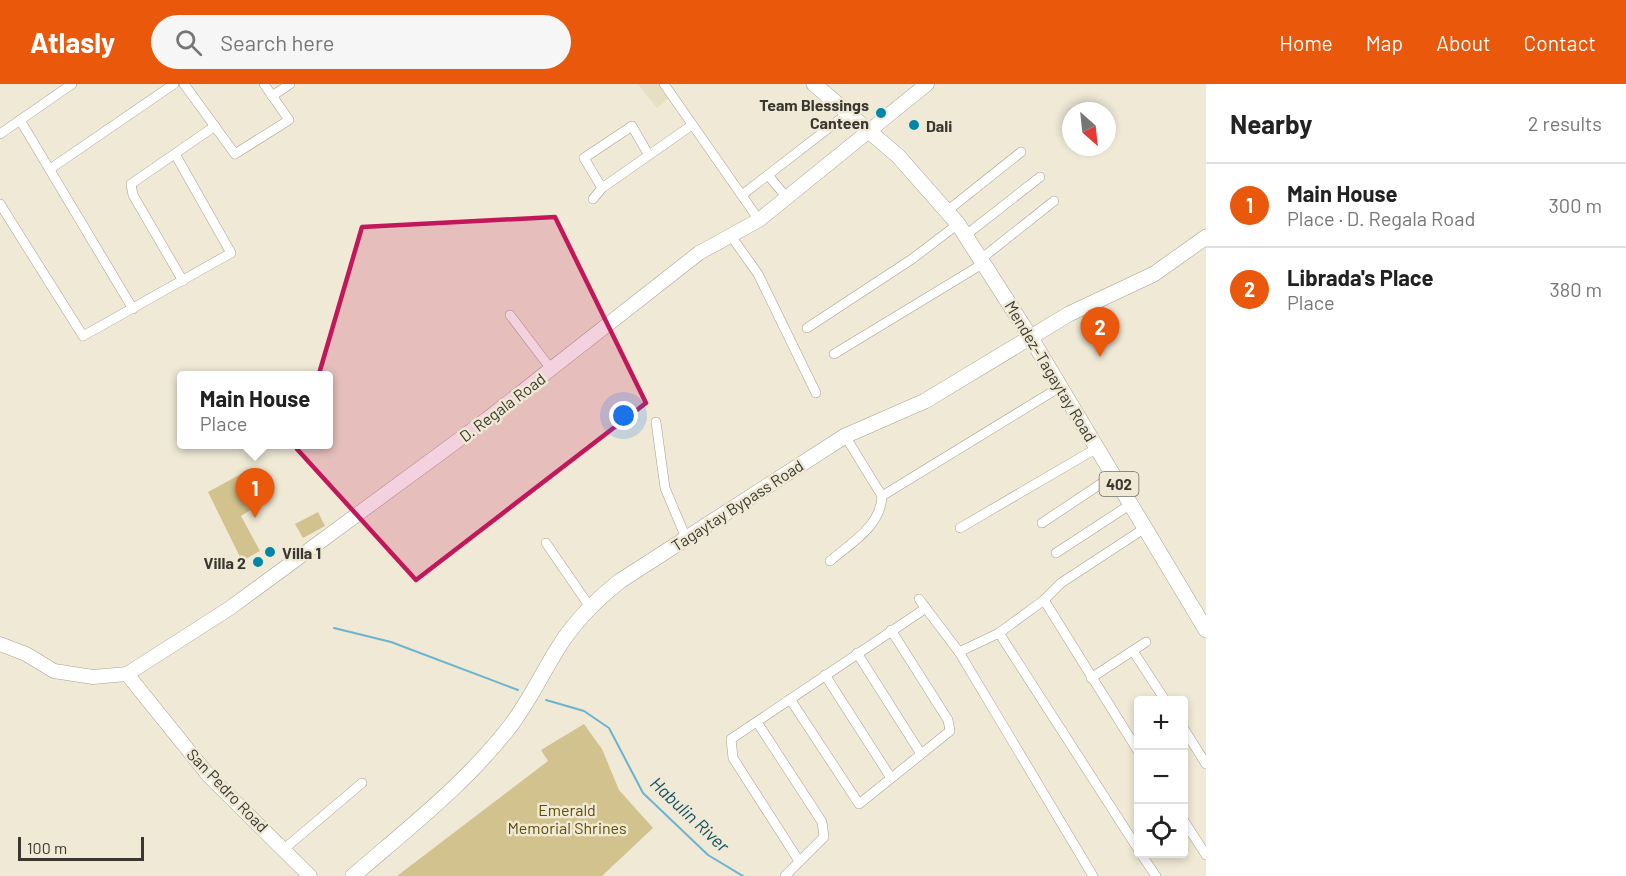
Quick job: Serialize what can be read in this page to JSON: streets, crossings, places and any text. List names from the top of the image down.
{
  "streets": {
    "main road": ["Mendez–Tagaytay Road", "402", "Tagaytay Bypass Road"],
    "street": ["D. Regala Road", "San Pedro Road"]
  },
  "crossings": [
    ["Mendez–Tagaytay Road", "D. Regala Road"],
    ["Mendez–Tagaytay Road", "402"],
    ["Mendez–Tagaytay Road", "Tagaytay Bypass Road"],
    ["D. Regala Road", "402"],
    ["D. Regala Road", "San Pedro Road"]
  ],
  "water": ["Habulin River"],
  "parks": ["Emerald Memorial Shrines"],
  "places": [
    "Team Blessings Canteen",
    "Dali",
    "Villa 1",
    "Villa 2"
  ],
  "scale_bar": "100 m",
  "north": "bottom right",
  "page": {
    "header": "Atlasly",
    "search": "Search here",
    "nav": [
      "Home",
      "Map",
      "About",
      "Contact"
    ],
    "heading": ["Nearby", "2 results"],
    "list": [
      {
        "mark": "1",
        "name": "Main House",
        "note": "Place · D. Regala Road",
        "value": "300 m"
      },
      {
        "mark": "2",
        "name": "Librada's Place",
        "note": "Place",
        "value": "380 m"
      }
    ],
    "pins": ["2", "1"],
    "popup": ["Main House", "Place"],
    "map_buttons": ["+", "−"],
    "scale": "100 m"
  }
}
